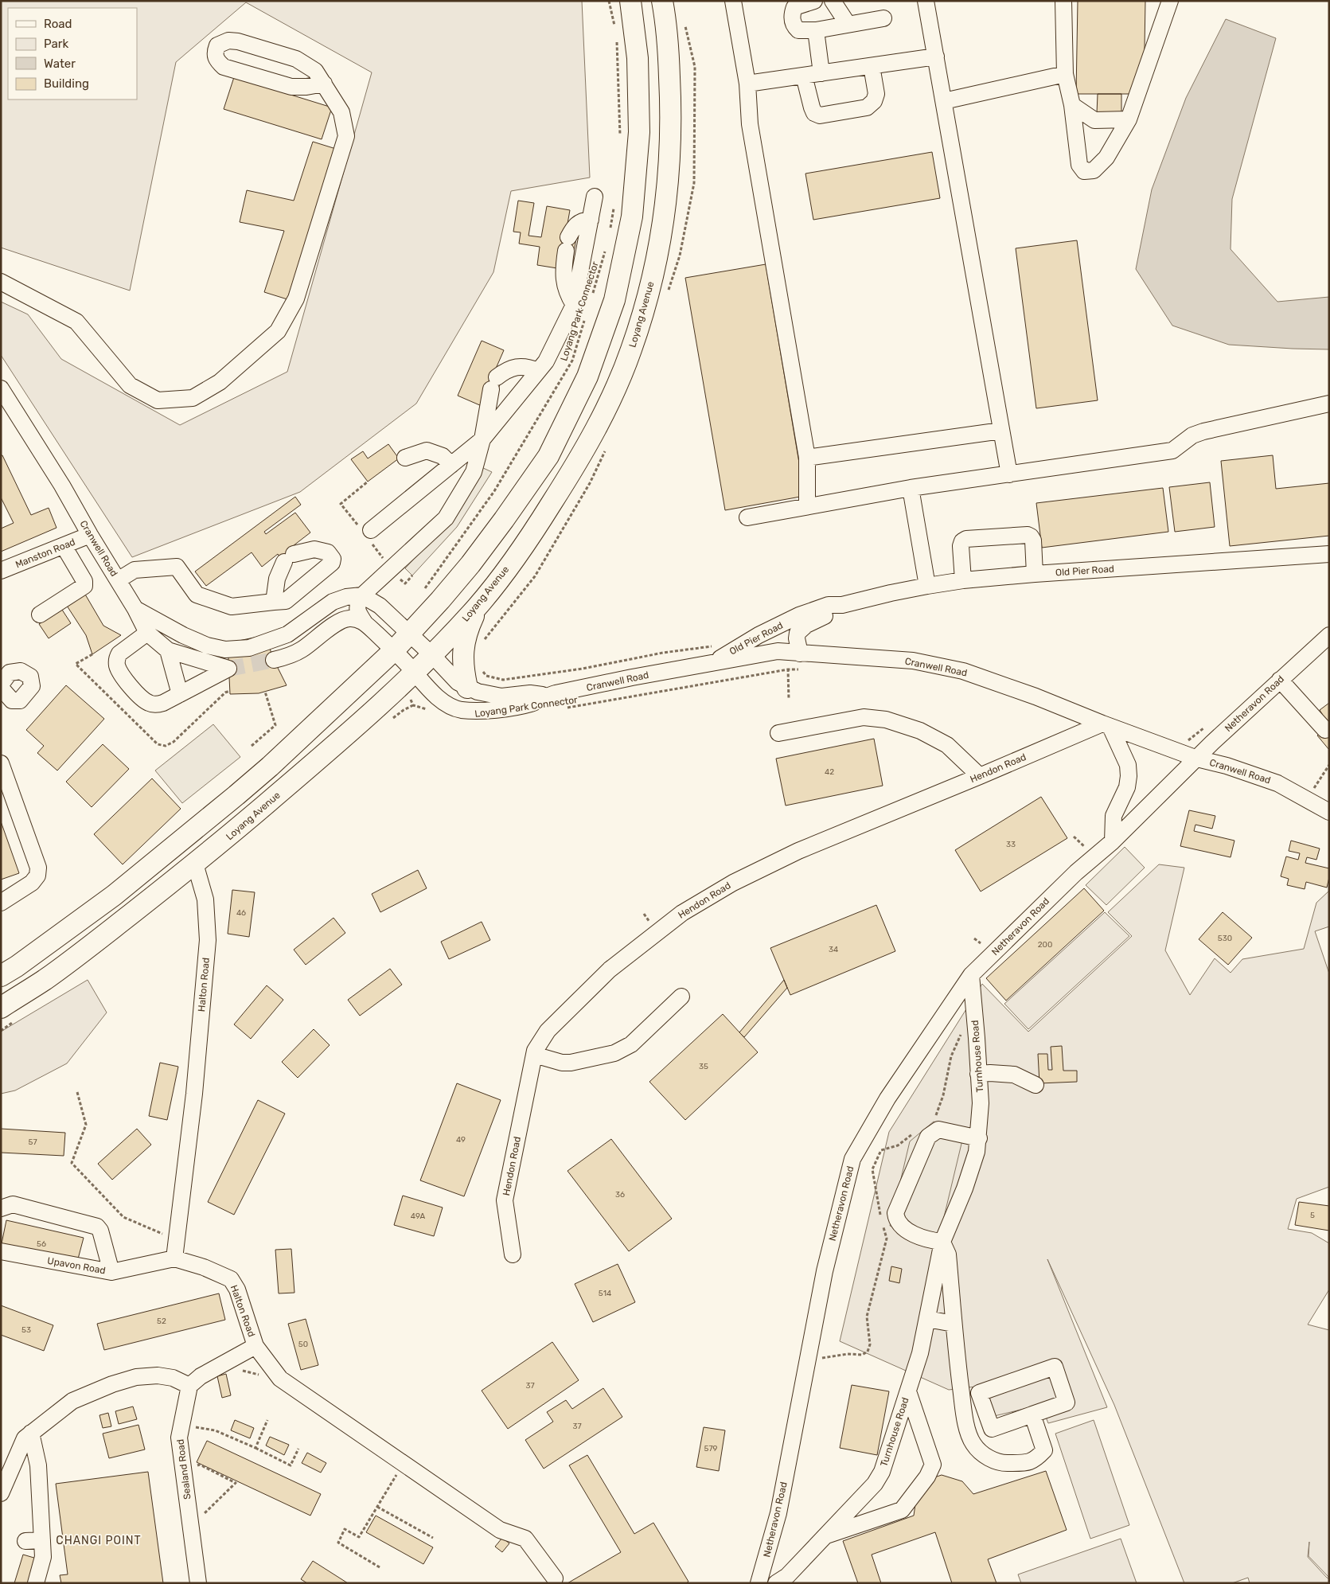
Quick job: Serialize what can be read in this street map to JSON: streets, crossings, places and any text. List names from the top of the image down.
{
  "streets": {
    "main road": ["Loyang Avenue"],
    "street": [
      "Cranwell Road",
      "Manston Road",
      "Old Pier Road",
      "Netheravon Road",
      "Hendon Road",
      "Halton Road",
      "Turnhouse Road",
      "Upavon Road",
      "Sealand Road"
    ],
    "path": ["Loyang Park Connector"]
  },
  "crossings": [
    ["Loyang Avenue", "Cranwell Road"],
    ["Loyang Avenue", "Halton Road"],
    ["Cranwell Road", "Manston Road"],
    ["Cranwell Road", "Old Pier Road"],
    ["Cranwell Road", "Netheravon Road"],
    ["Cranwell Road", "Hendon Road"],
    ["Netheravon Road", "Turnhouse Road"],
    ["Halton Road", "Upavon Road"]
  ],
  "districts": ["CHANGI POINT"],
  "house_numbers": [
    "42",
    "33",
    "46",
    "530",
    "200",
    "34",
    "35",
    "49",
    "57",
    "36",
    "5",
    "49A",
    "56",
    "514",
    "52",
    "53",
    "50",
    "37",
    "37",
    "579"
  ],
  "legend": [
    "Road",
    "Park",
    "Water",
    "Building"
  ]
}
